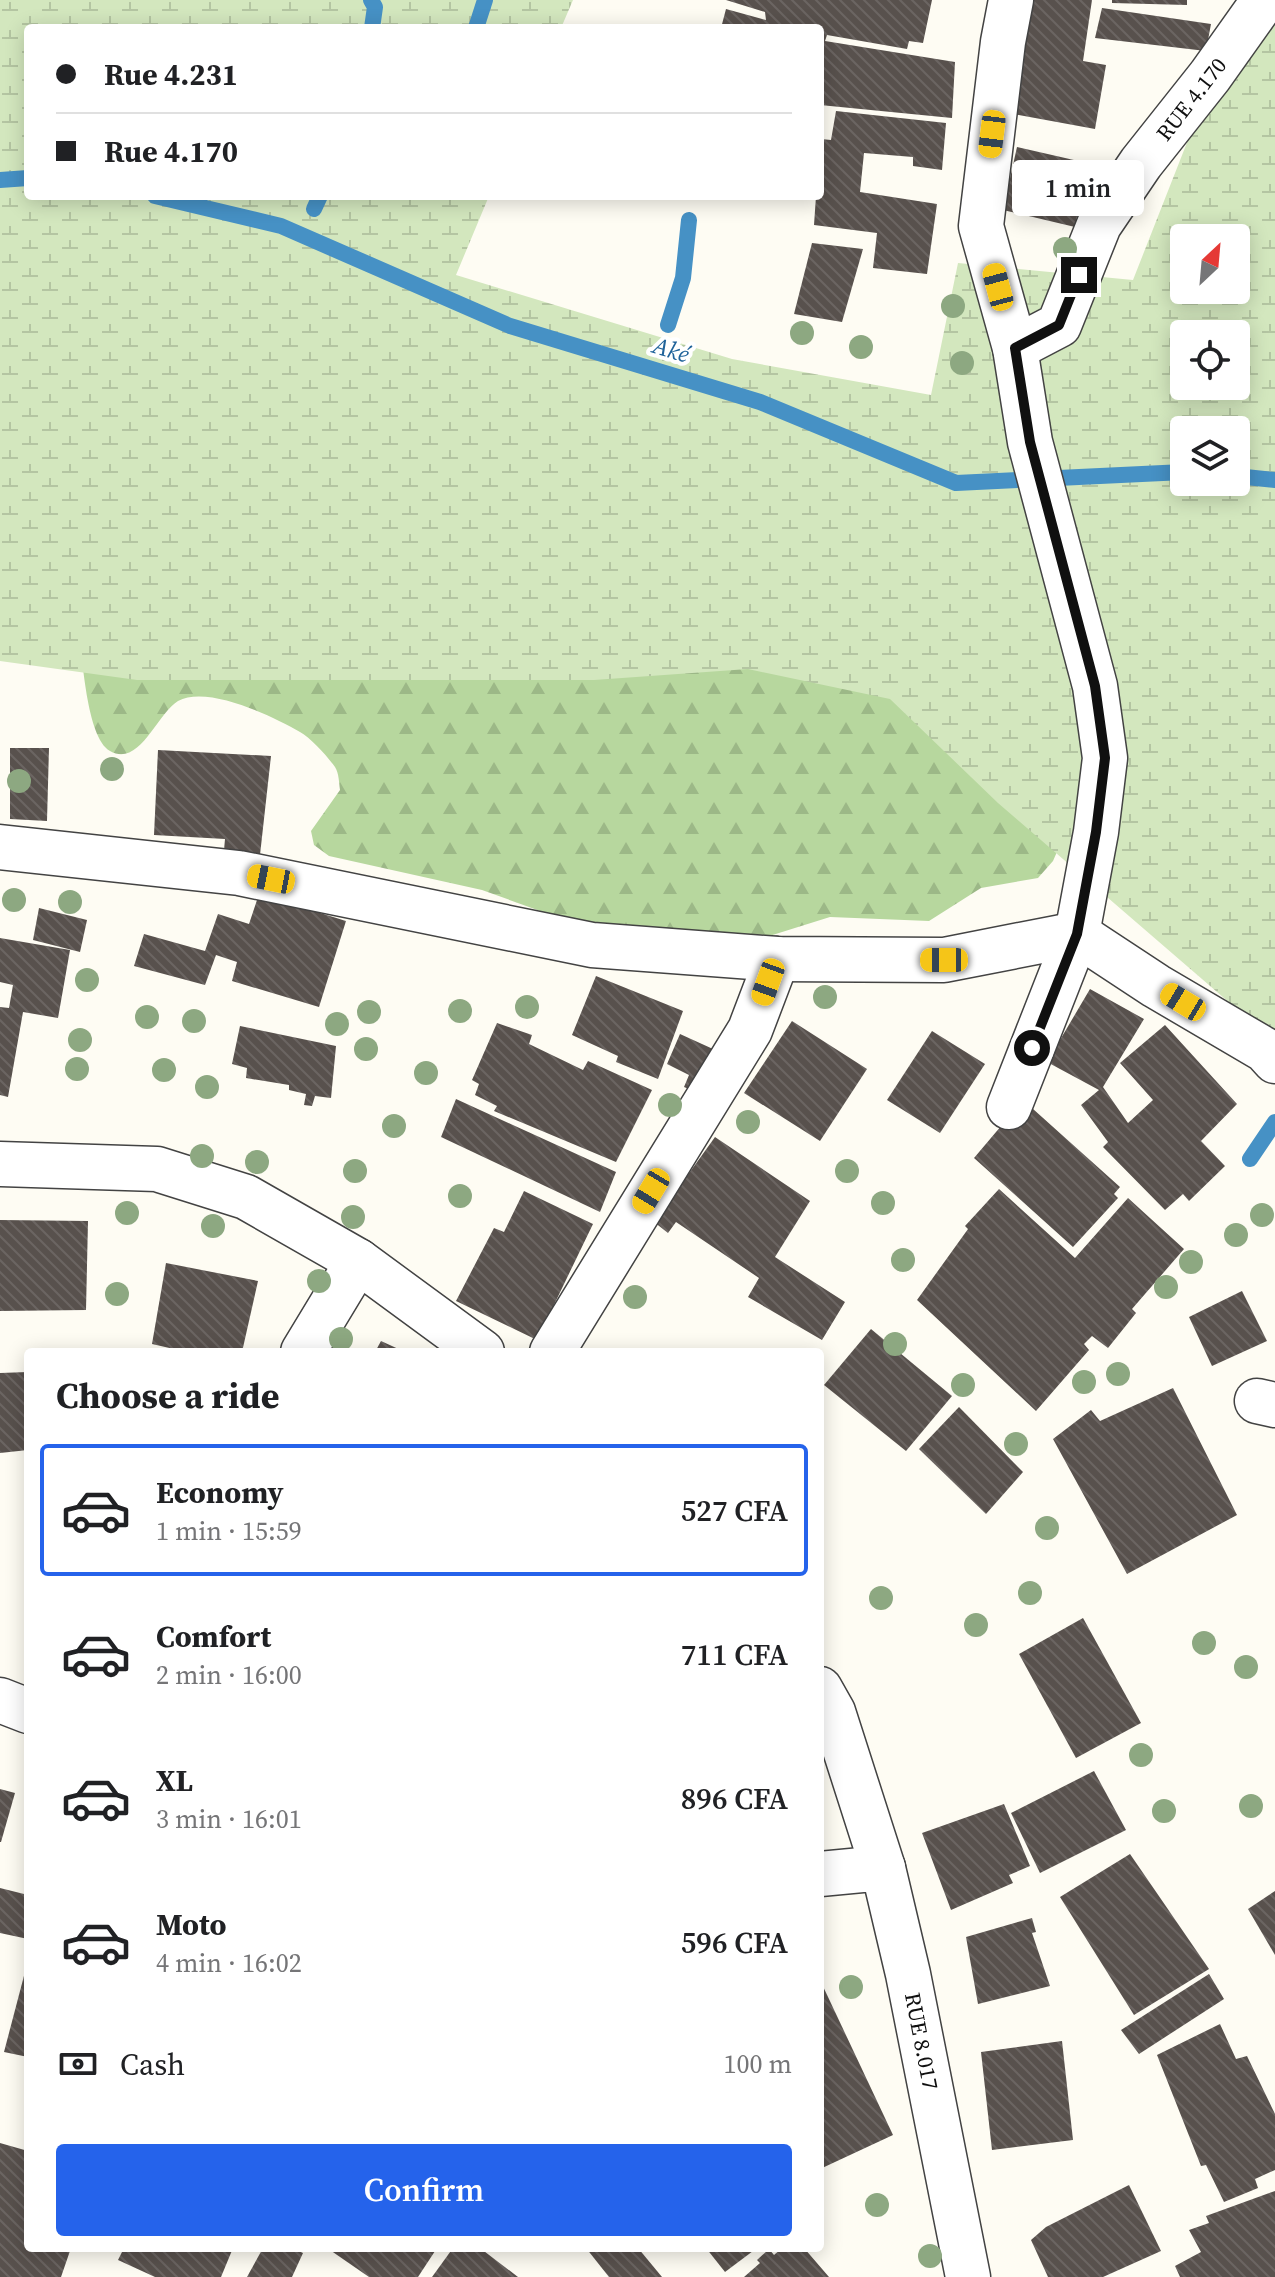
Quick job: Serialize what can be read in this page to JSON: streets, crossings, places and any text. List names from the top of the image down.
{
  "streets": {
    "street": ["RUE 4.170", "RUE 8.017"]
  },
  "water": ["Aké"],
  "north": "top right",
  "page": {
    "banner": ["Rue 4.231", "Rue 4.170"],
    "bubble": "1 min",
    "heading": "Choose a ride",
    "list": [
      {
        "name": "Economy",
        "note": "1 min · 15:59",
        "value": "527 CFA"
      },
      {
        "name": "Comfort",
        "note": "2 min · 16:00",
        "value": "711 CFA"
      },
      {
        "name": "XL",
        "note": "3 min · 16:01",
        "value": "896 CFA"
      },
      {
        "name": "Moto",
        "note": "4 min · 16:02",
        "value": "596 CFA"
      }
    ],
    "pay": ["Cash", "100 m"],
    "buttons": "Confirm"
  }
}
